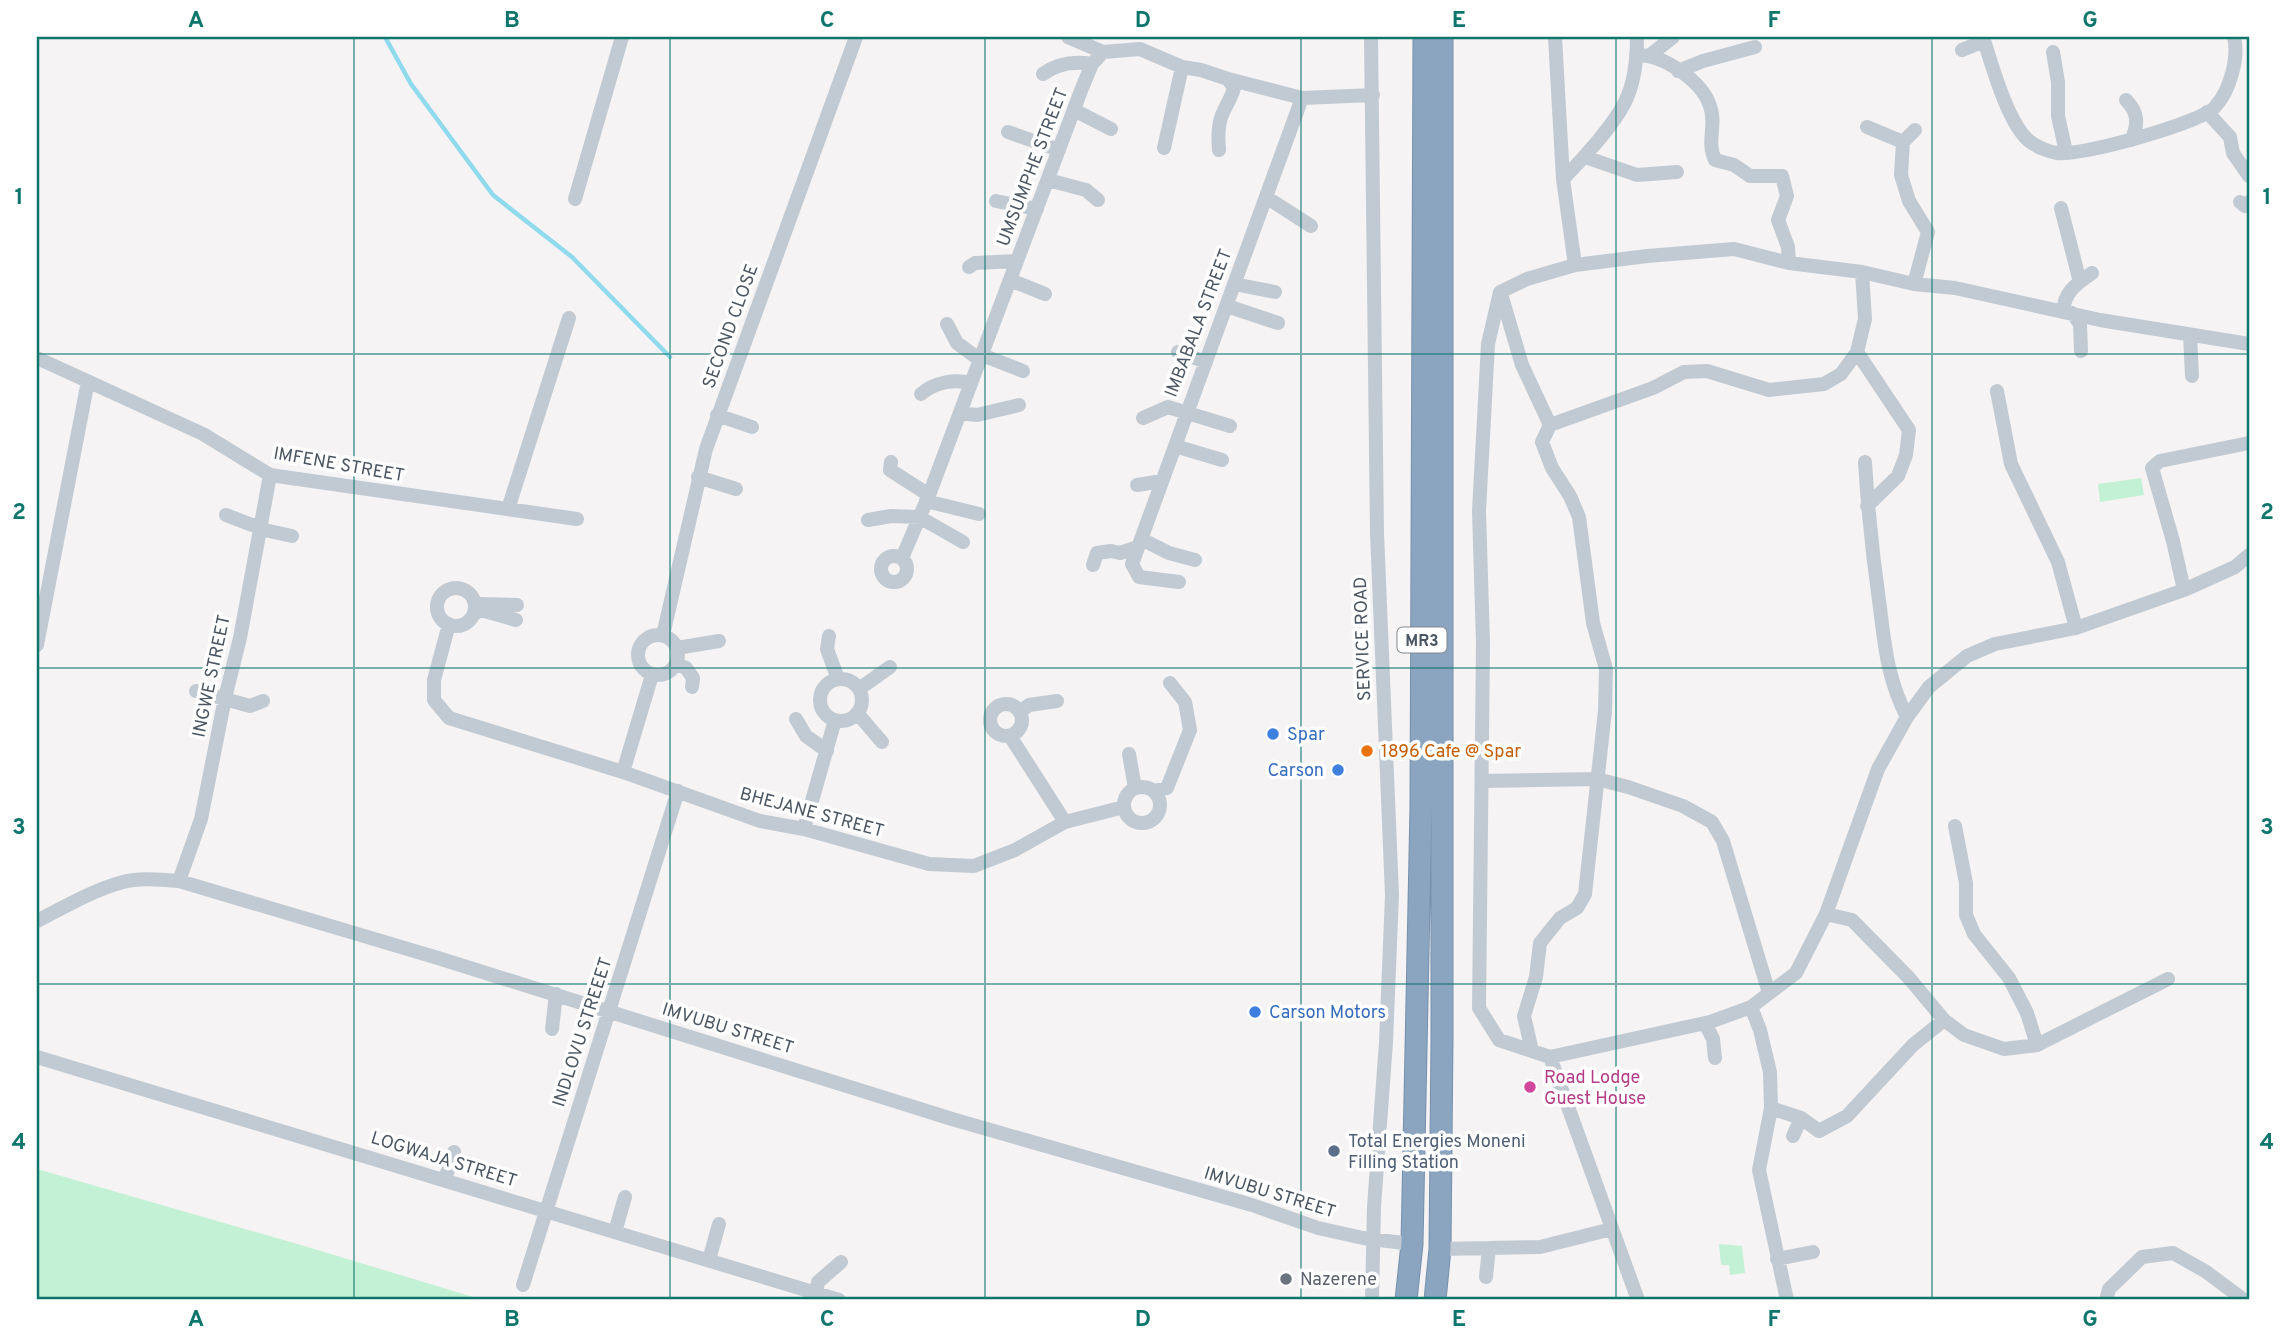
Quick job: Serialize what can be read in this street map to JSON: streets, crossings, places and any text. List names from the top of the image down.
{
  "streets": {
    "highway": ["MR3"],
    "street": [
      "UMSUMPHE STREET",
      "IMBABALA STREET",
      "SECOND CLOSE",
      "IMFENE STREET",
      "SERVICE ROAD",
      "INGWE STREET",
      "BHEJANE STREET",
      "IMVUBU STREET",
      "INDLOVU STREEET",
      "LOGWAJA STREET"
    ]
  },
  "crossings": [
    ["IMFENE STREET", "INGWE STREET"],
    ["SERVICE ROAD", "IMVUBU STREET"],
    ["MR3", "IMVUBU STREET"],
    ["INGWE STREET", "IMVUBU STREET"],
    ["BHEJANE STREET", "INDLOVU STREEET"],
    ["IMVUBU STREET", "INDLOVU STREEET"],
    ["INDLOVU STREEET", "LOGWAJA STREET"]
  ],
  "places": [
    "Spar",
    "1896 Cafe @ Spar",
    "Carson",
    "Carson Motors",
    "Road Lodge Guest House",
    "Total Energies Moneni Filling Station",
    "Nazerene"
  ],
  "grid": {
    "columns": [
      "A",
      "B",
      "C",
      "D",
      "E",
      "F",
      "G"
    ],
    "rows": [
      "1",
      "2",
      "3",
      "4"
    ]
  }
}
